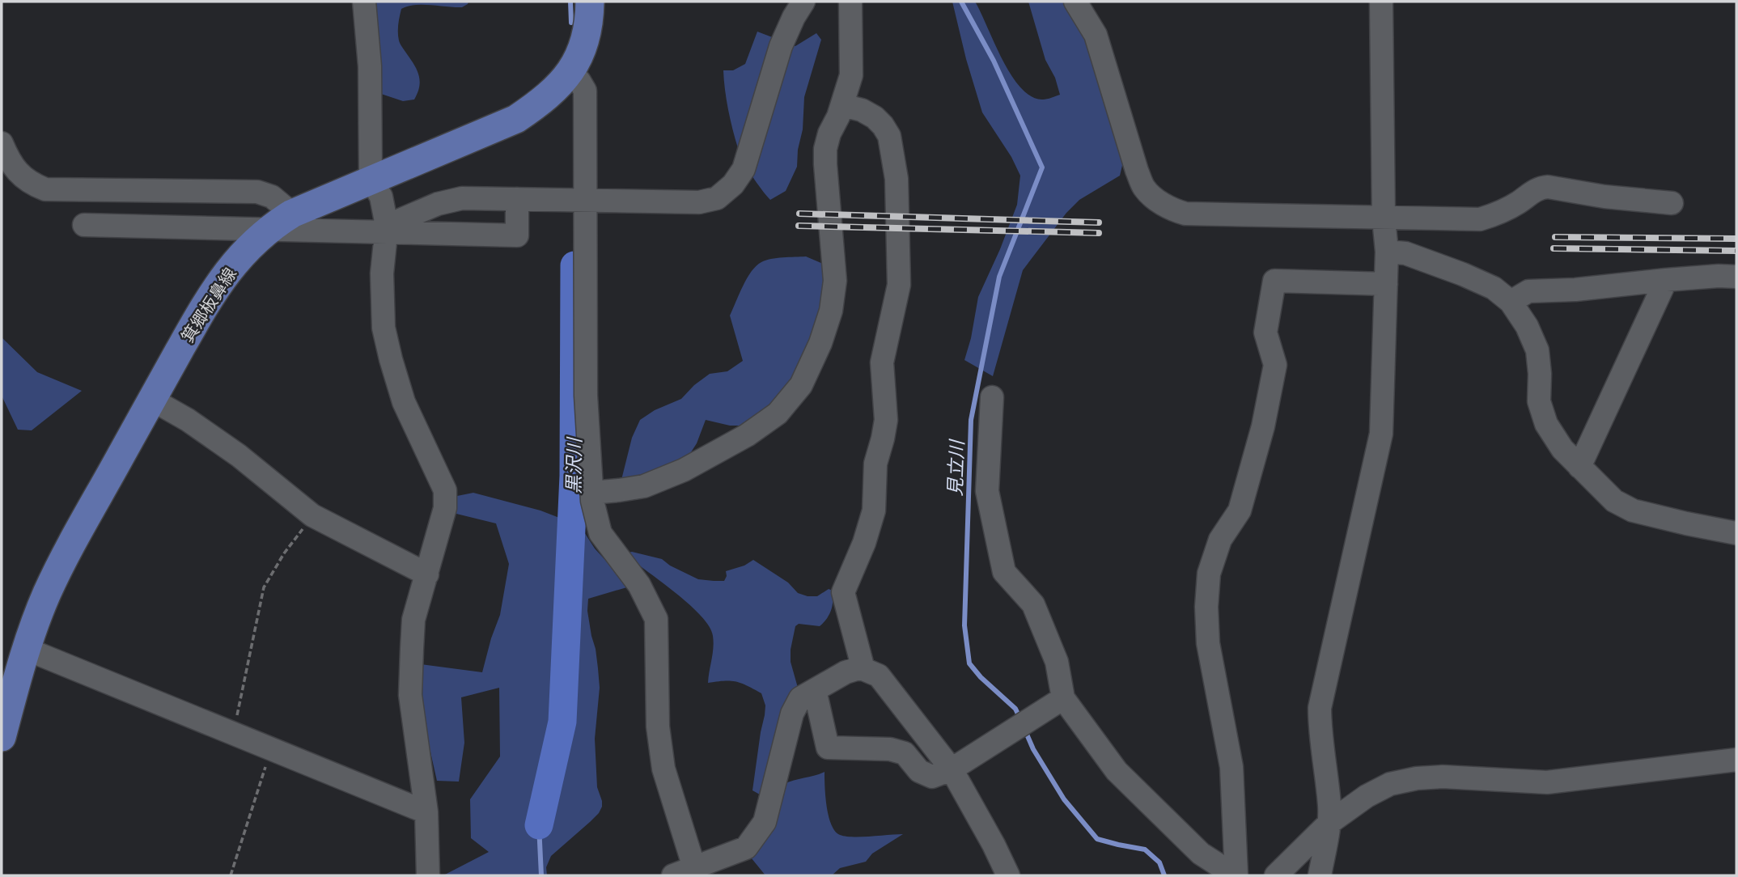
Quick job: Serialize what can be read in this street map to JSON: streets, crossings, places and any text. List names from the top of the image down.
{
  "streets": {
    "main road": ["箕郷板鼻線"]
  },
  "water": ["黒沢川", "見立川"]
}
